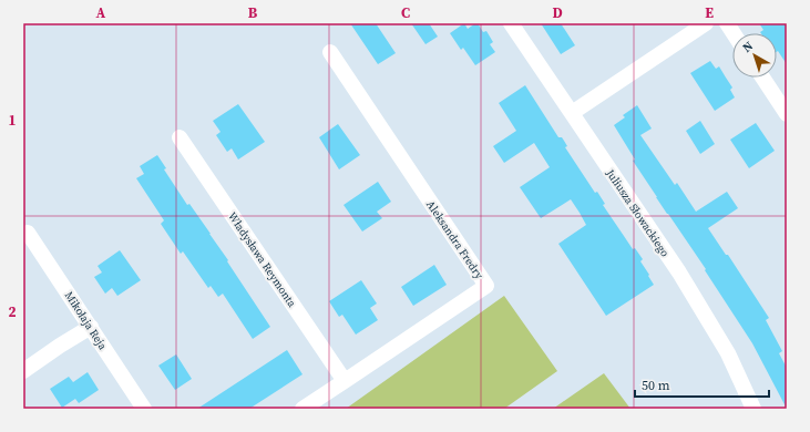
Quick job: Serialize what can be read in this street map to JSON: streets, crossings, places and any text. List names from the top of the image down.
{
  "streets": {
    "street": [
      "Juliusza Słowackiego",
      "Aleksandra Fredry",
      "Władysława Reymonta",
      "Mikołaja Reja"
    ]
  },
  "crossings": [
    ["Aleksandra Fredry", "Władysława Reymonta"]
  ],
  "scale_bar": "50 m",
  "north": "top left",
  "grid": {
    "columns": [
      "A",
      "B",
      "C",
      "D",
      "E"
    ],
    "rows": ["1", "2"]
  }
}
